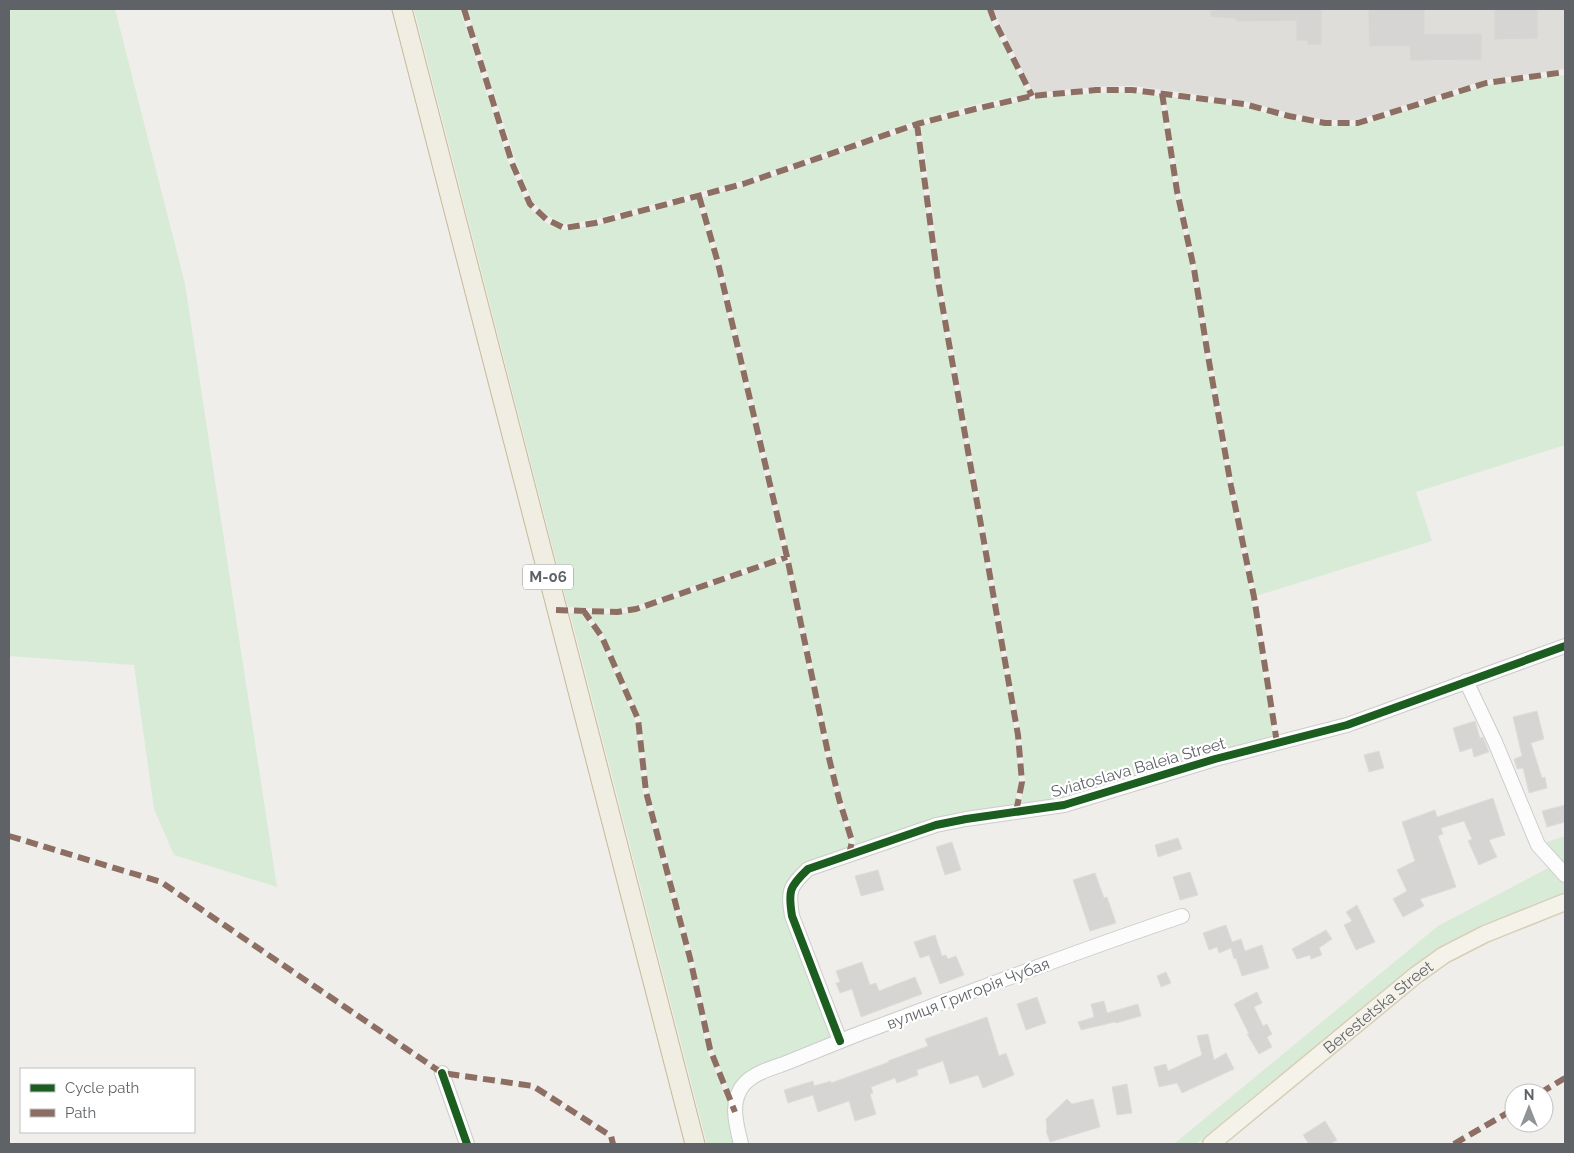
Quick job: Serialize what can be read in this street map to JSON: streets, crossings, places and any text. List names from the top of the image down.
{
  "streets": {
    "highway": ["М-06"],
    "main road": ["Berestetska Street"],
    "street": ["Sviatoslava Baleia Street", "вулиця Григорія Чубая"]
  },
  "crossings": [
    ["Sviatoslava Baleia Street", "вулиця Григорія Чубая"]
  ],
  "legend": ["Cycle path", "Path"],
  "north": "top"
}
